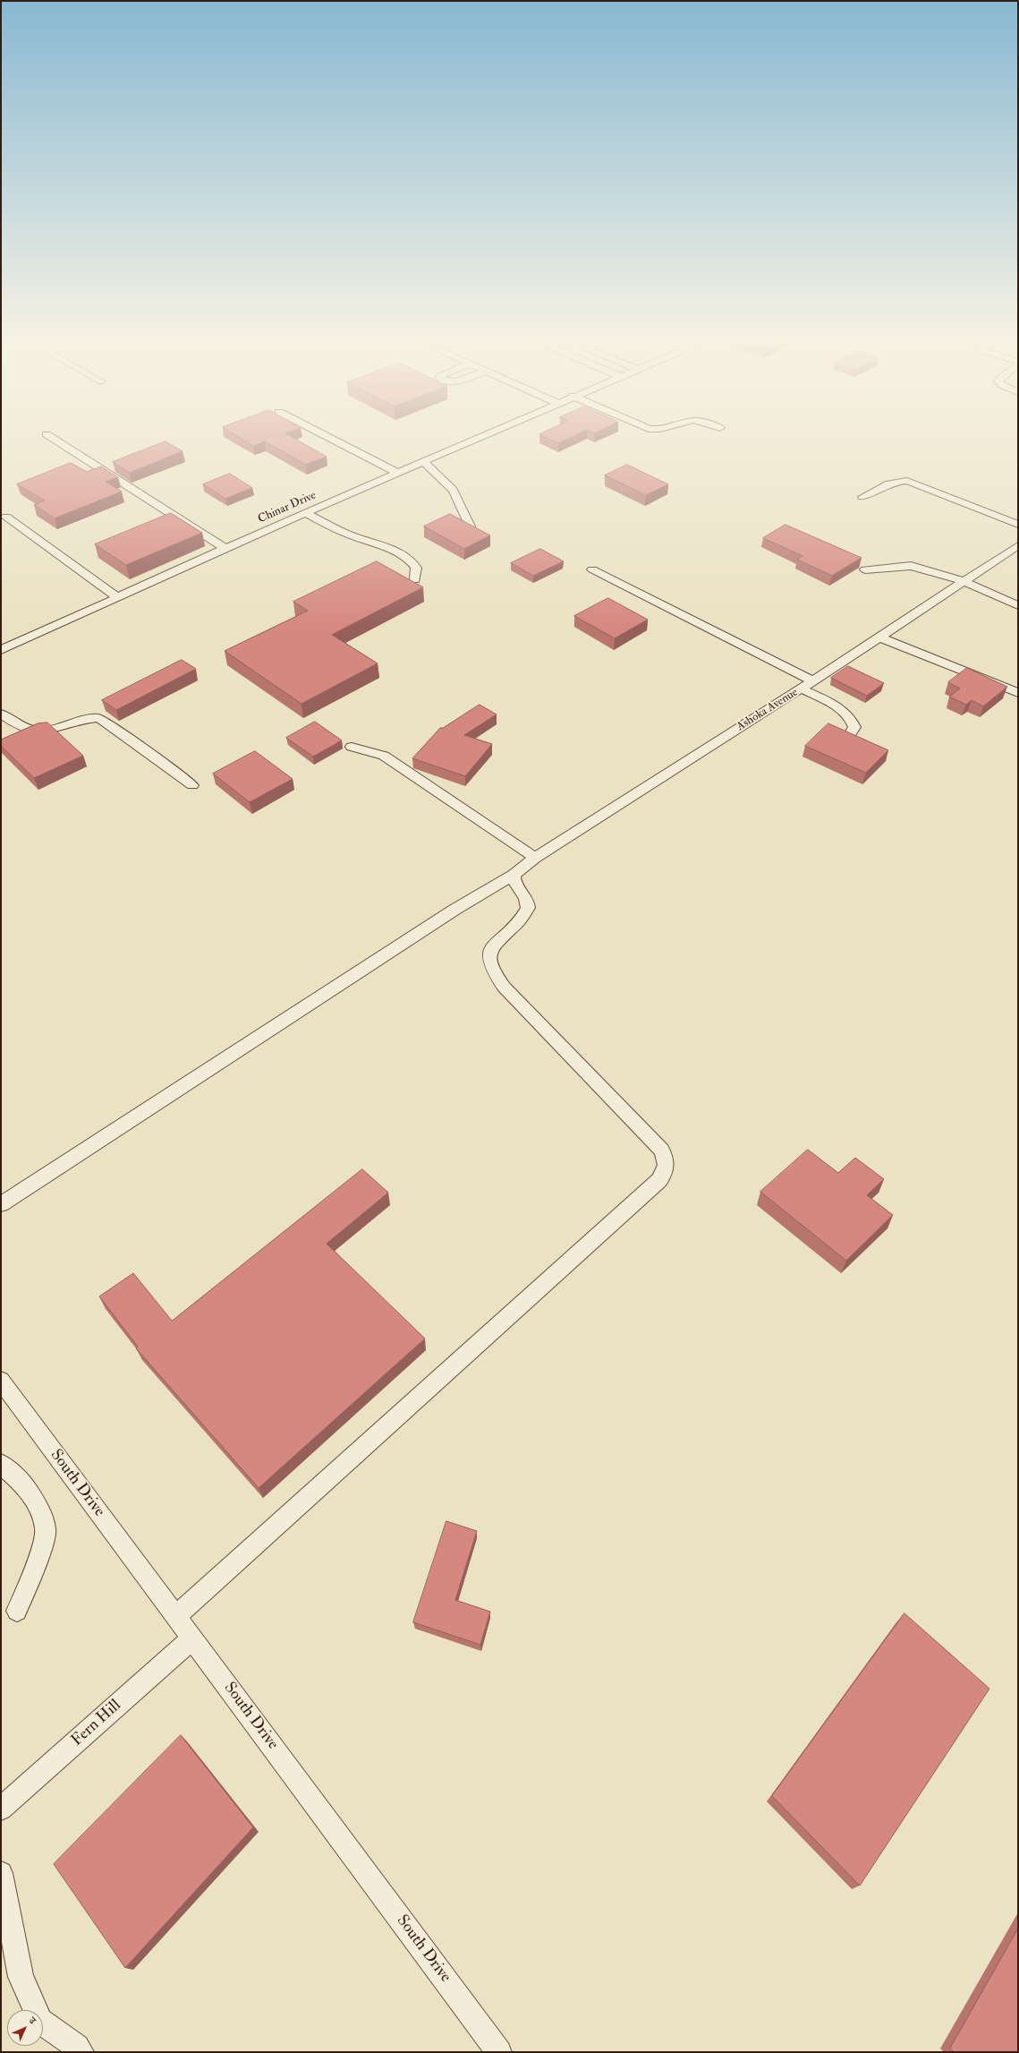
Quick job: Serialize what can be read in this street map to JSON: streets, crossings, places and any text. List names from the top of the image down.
{
  "streets": {
    "street": [
      "Chinar Drive",
      "Ashoka Avenue",
      "South Drive",
      "Fern Hill"
    ]
  },
  "crossings": [
    ["South Drive", "Fern Hill"]
  ],
  "north": "top right"
}
